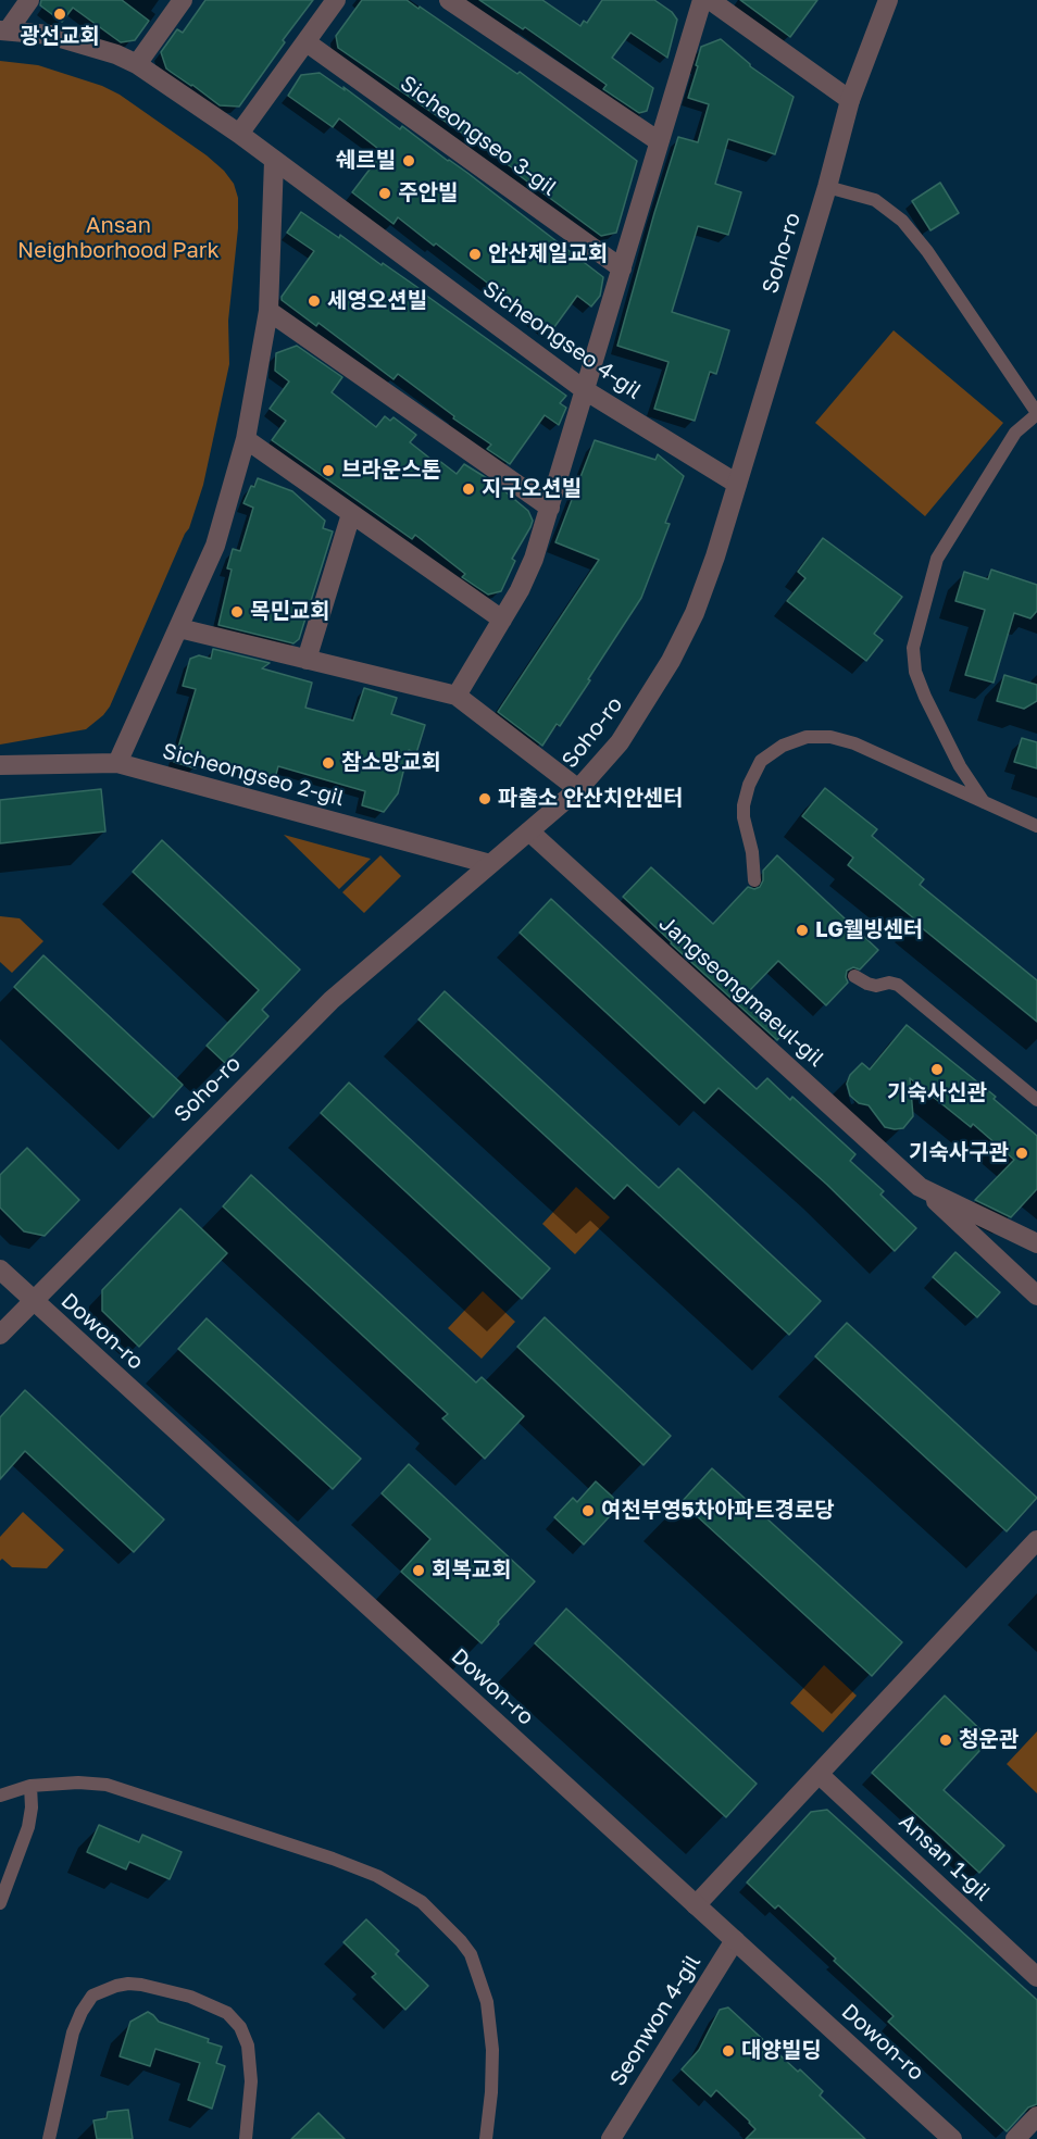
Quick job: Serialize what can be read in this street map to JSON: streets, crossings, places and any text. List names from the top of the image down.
{
  "streets": {
    "street": [
      "Sicheongseo 3-gil",
      "Soho-ro",
      "Sicheongseo 4-gil",
      "Sicheongseo 2-gil",
      "Jangseongmaeul-gil",
      "Dowon-ro",
      "Ansan 1-gil",
      "Seonwon 4-gil"
    ]
  },
  "crossings": [
    ["Soho-ro", "Sicheongseo 4-gil"],
    ["Soho-ro", "Sicheongseo 2-gil"],
    ["Soho-ro", "Jangseongmaeul-gil"],
    ["Soho-ro", "Dowon-ro"],
    ["Dowon-ro", "Seonwon 4-gil"]
  ],
  "parks": ["Ansan Neighborhood Park"],
  "places": [
    "광선교회",
    "쉐르빌",
    "주안빌",
    "안산제일교회",
    "세영오션빌",
    "브라운스톤",
    "지구오션빌",
    "목민교회",
    "참소망교회",
    "파출소 안산치안센터",
    "LG웰빙센터",
    "기숙사신관",
    "기숙사구관",
    "여천부영5차아파트경로당",
    "회복교회",
    "청운관",
    "대양빌딩"
  ]
}
